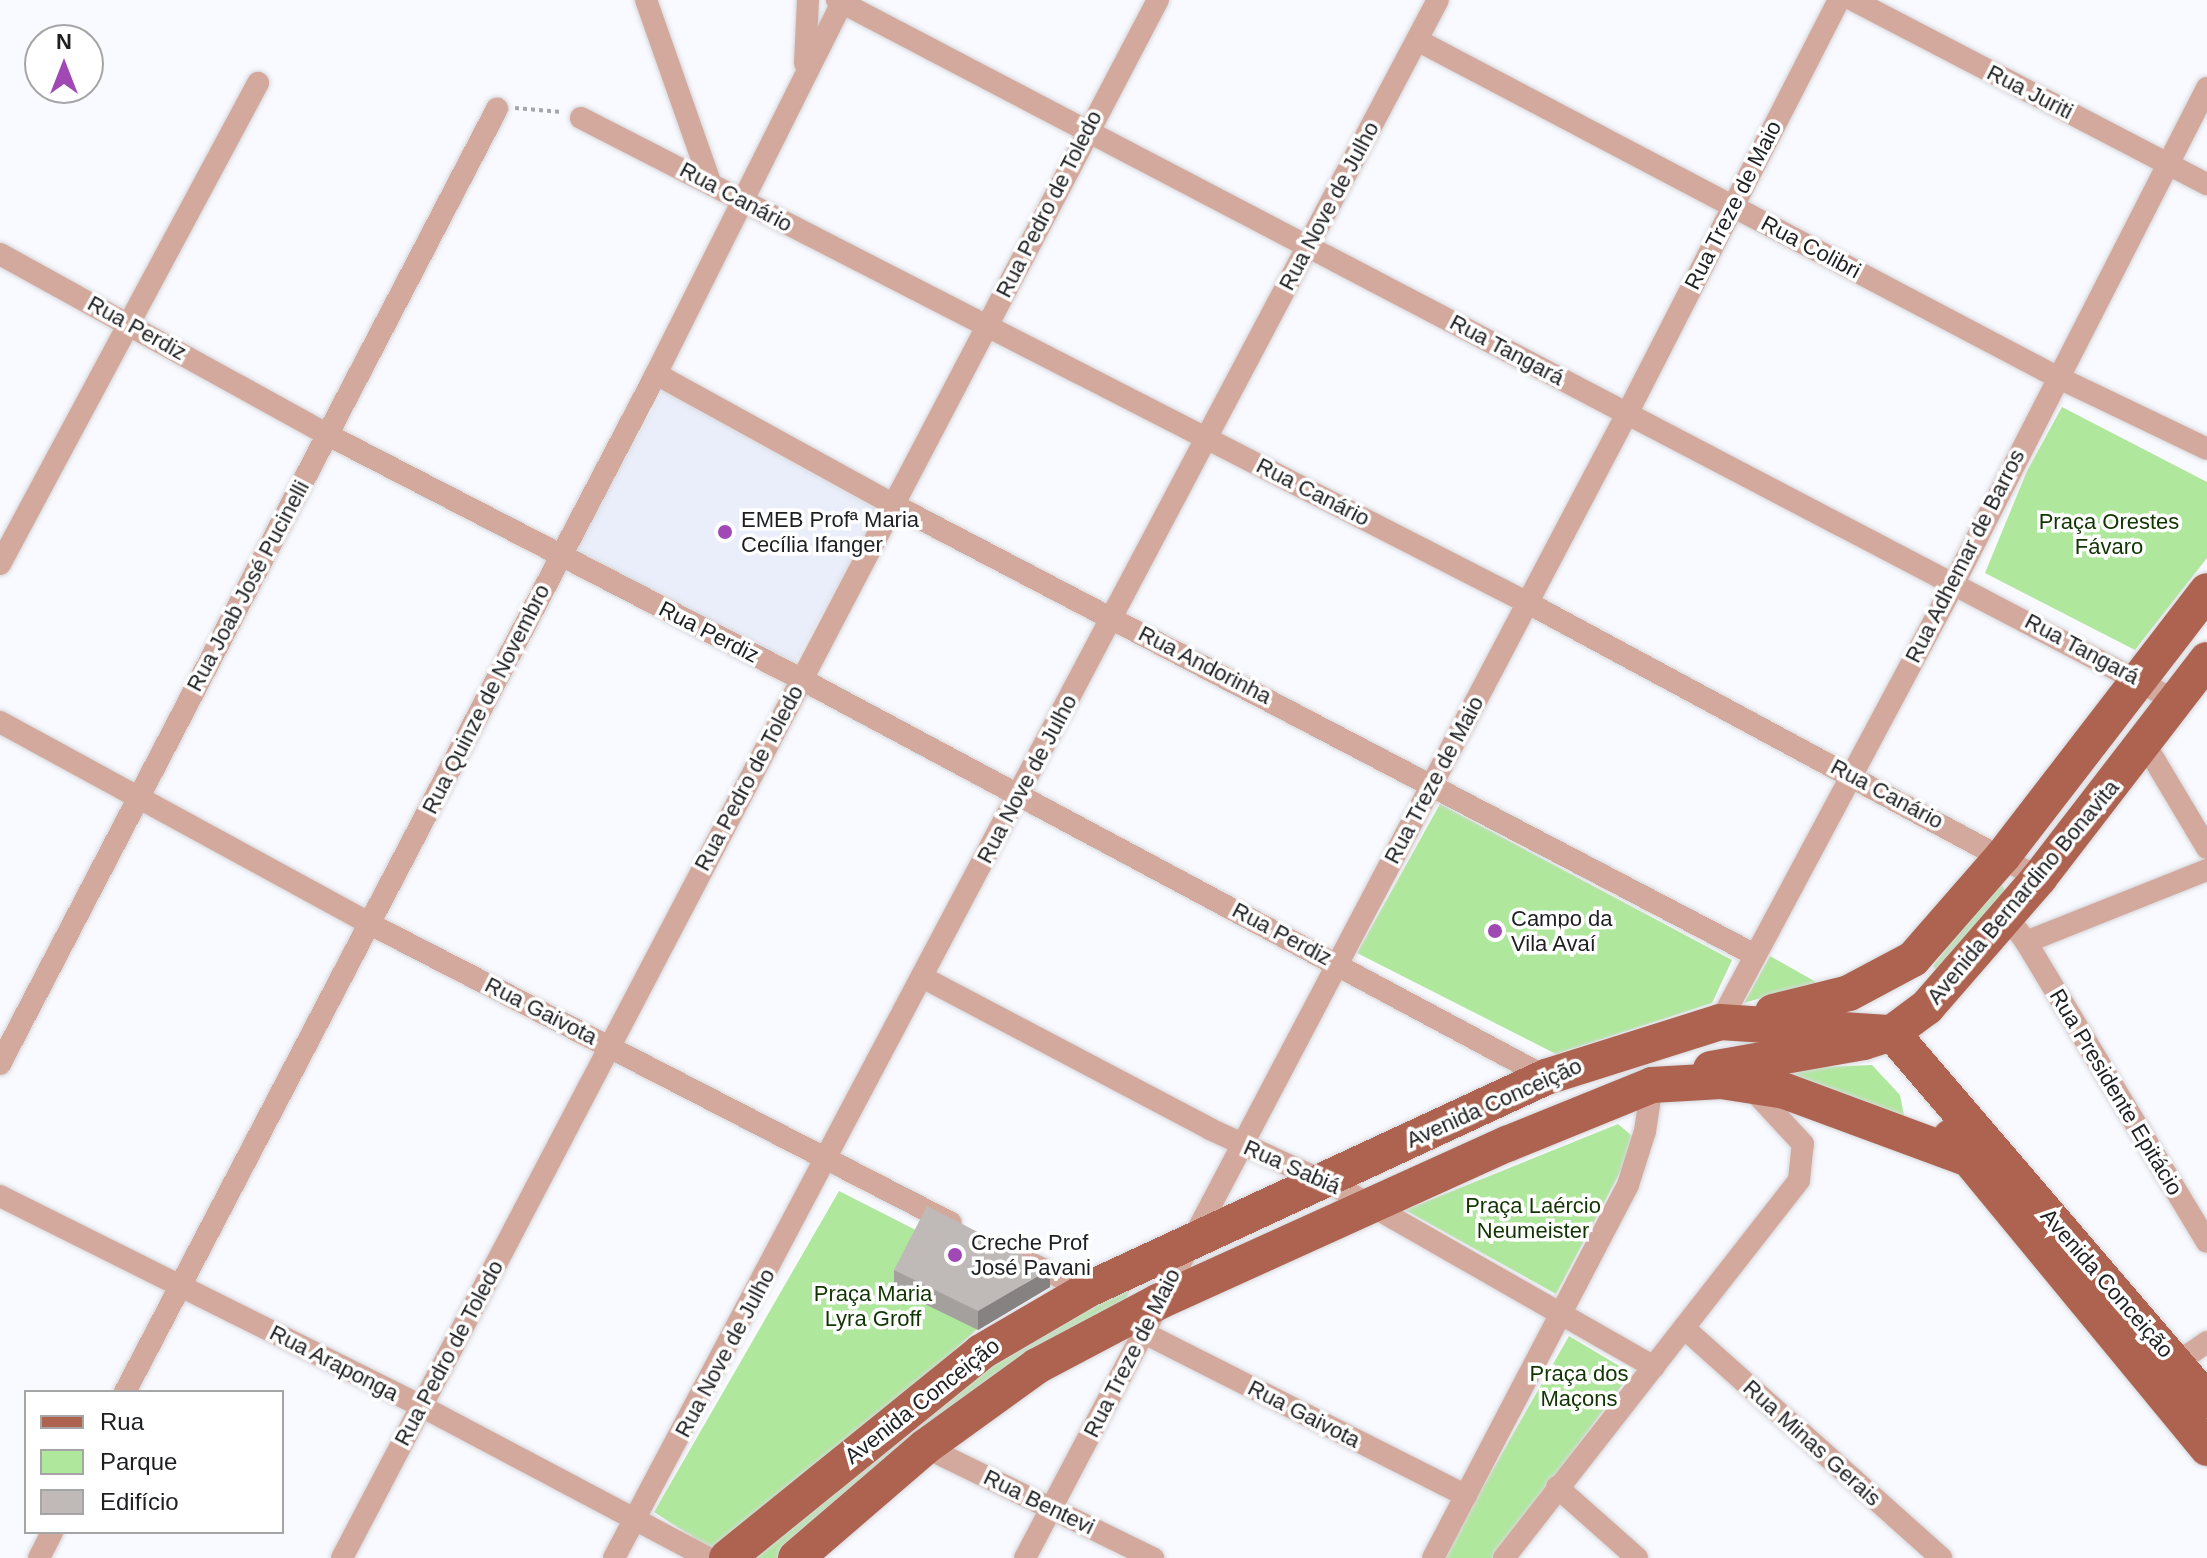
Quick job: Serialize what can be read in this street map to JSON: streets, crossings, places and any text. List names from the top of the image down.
{
  "streets": {
    "main road": ["Avenida Bernardino Bonavita", "Avenida Conceição"],
    "street": [
      "Rua Juriti",
      "Rua Canário",
      "Rua Pedro de Toledo",
      "Rua Treze de Maio",
      "Rua Nove de Julho",
      "Rua Colibri",
      "Rua Perdiz",
      "Rua Tangará",
      "Rua Adhemar de Barros",
      "Rua Joab José Pucinelli",
      "Rua Andorinha",
      "Rua Quinze de Novembro",
      "Rua Gaivota",
      "Rua Presidente Epitácio",
      "Rua Sabiá",
      "Rua Araponga",
      "Rua Minas Gerais",
      "Rua Bentevi"
    ]
  },
  "crossings": [
    ["Rua Juriti", "Rua Adhemar de Barros"],
    ["Rua Canário", "Rua Pedro de Toledo"],
    ["Rua Canário", "Rua Treze de Maio"],
    ["Rua Canário", "Rua Nove de Julho"],
    ["Rua Canário", "Rua Adhemar de Barros"],
    ["Rua Canário", "Rua Quinze de Novembro"],
    ["Rua Canário", "Avenida Bernardino Bonavita"],
    ["Rua Pedro de Toledo", "Rua Perdiz"],
    ["Rua Pedro de Toledo", "Rua Tangará"],
    ["Rua Pedro de Toledo", "Rua Andorinha"],
    ["Rua Pedro de Toledo", "Rua Gaivota"],
    ["Rua Pedro de Toledo", "Rua Araponga"],
    ["Rua Treze de Maio", "Rua Colibri"],
    ["Rua Treze de Maio", "Rua Perdiz"],
    ["Rua Treze de Maio", "Rua Tangará"],
    ["Rua Treze de Maio", "Rua Andorinha"],
    ["Rua Treze de Maio", "Rua Gaivota"],
    ["Rua Treze de Maio", "Avenida Conceição"],
    ["Rua Treze de Maio", "Rua Sabiá"],
    ["Rua Treze de Maio", "Rua Bentevi"],
    ["Rua Nove de Julho", "Rua Colibri"],
    ["Rua Nove de Julho", "Rua Perdiz"],
    ["Rua Nove de Julho", "Rua Tangará"],
    ["Rua Nove de Julho", "Rua Andorinha"],
    ["Rua Nove de Julho", "Rua Gaivota"],
    ["Rua Nove de Julho", "Rua Sabiá"],
    ["Rua Nove de Julho", "Rua Araponga"],
    ["Rua Colibri", "Rua Adhemar de Barros"],
    ["Rua Perdiz", "Rua Joab José Pucinelli"],
    ["Rua Perdiz", "Rua Quinze de Novembro"],
    ["Rua Perdiz", "Avenida Conceição"],
    ["Rua Tangará", "Rua Adhemar de Barros"],
    ["Rua Tangará", "Rua Quinze de Novembro"],
    ["Rua Tangará", "Avenida Bernardino Bonavita"],
    ["Rua Adhemar de Barros", "Rua Andorinha"],
    ["Rua Adhemar de Barros", "Avenida Bernardino Bonavita"],
    ["Rua Adhemar de Barros", "Avenida Conceição"],
    ["Rua Joab José Pucinelli", "Rua Gaivota"],
    ["Rua Andorinha", "Rua Quinze de Novembro"],
    ["Rua Quinze de Novembro", "Rua Gaivota"],
    ["Rua Quinze de Novembro", "Rua Araponga"],
    ["Avenida Bernardino Bonavita", "Rua Presidente Epitácio"],
    ["Avenida Bernardino Bonavita", "Avenida Conceição"],
    ["Rua Gaivota", "Avenida Conceição"],
    ["Avenida Conceição", "Rua Sabiá"],
    ["Avenida Conceição", "Rua Bentevi"]
  ],
  "parks": [
    "Praça Orestes Fávaro",
    "Praça Laércio Neumeister",
    "Praça Maria Lyra Groff",
    "Praça dos Maçons"
  ],
  "places": ["EMEB Profª Maria Cecília Ifanger", "Campo da Vila Avaí", "Creche Prof José Pavani"],
  "legend": ["Rua", "Parque", "Edifício"],
  "north": "top"
}
